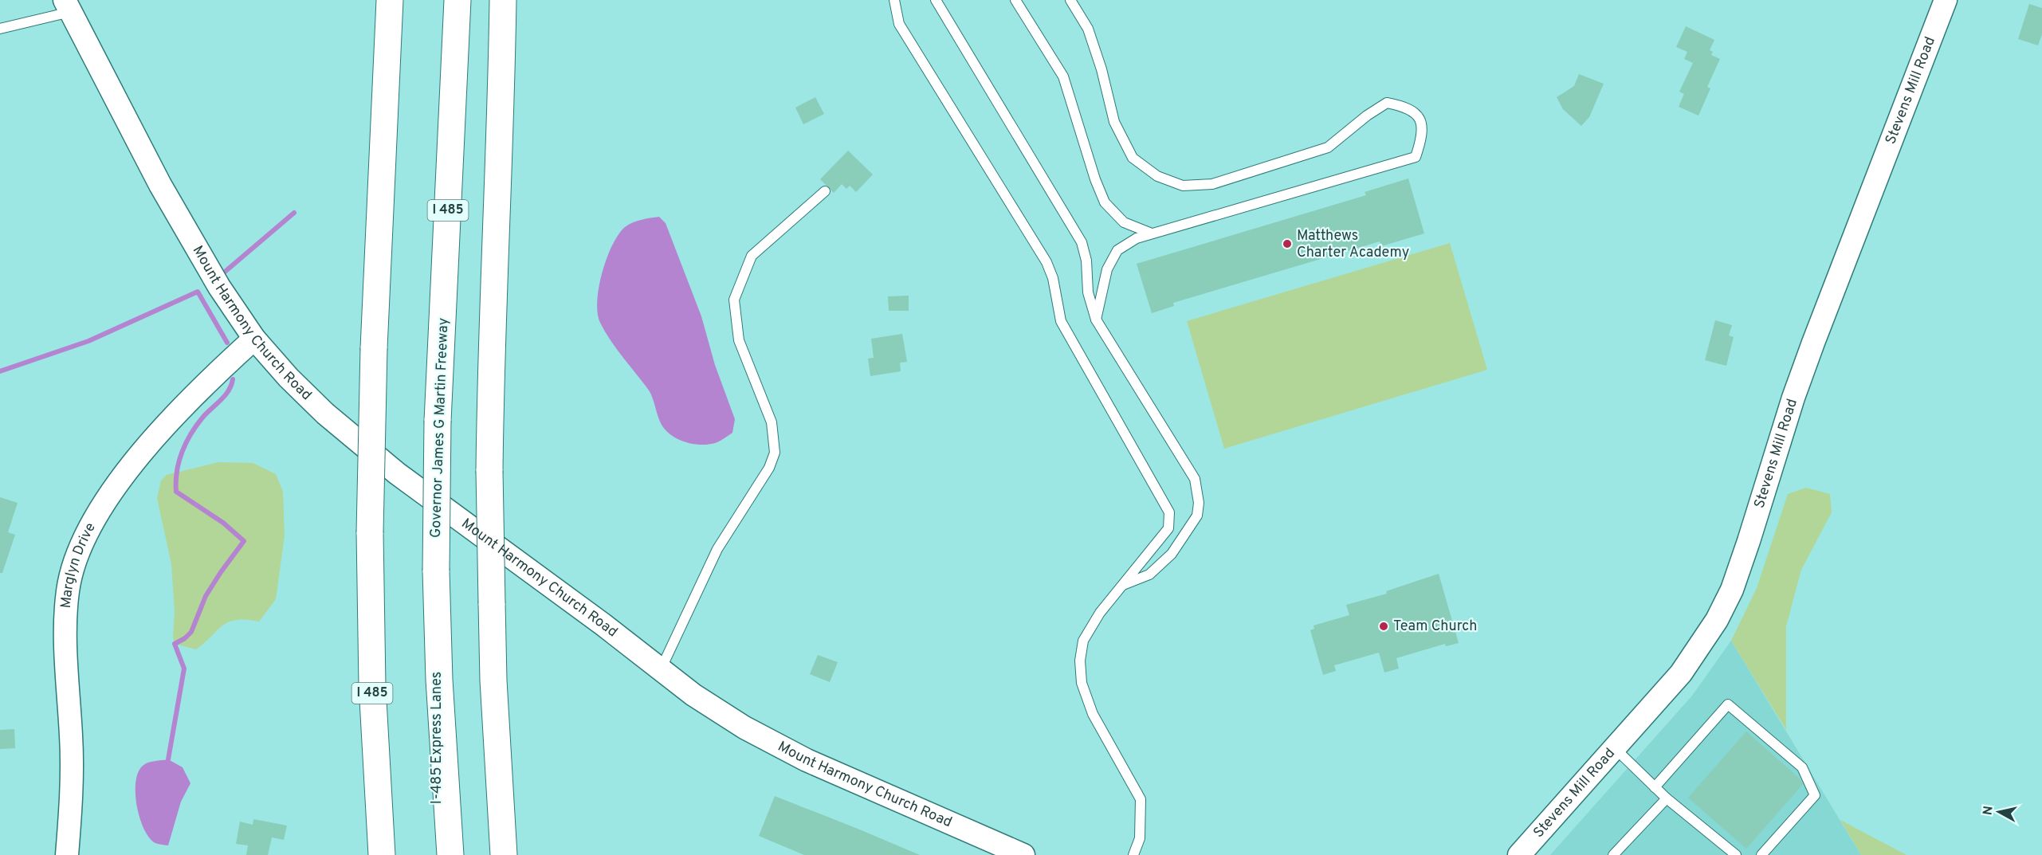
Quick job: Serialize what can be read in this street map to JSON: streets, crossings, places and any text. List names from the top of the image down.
{
  "streets": {
    "highway": ["I 485", "Governor James G Martin Freeway", "I-485 Express Lanes"],
    "street": ["Stevens Mill Road", "Mount Harmony Church Road", "Marglyn Drive"]
  },
  "crossings": [
    ["Mount Harmony Church Road", "Marglyn Drive"],
    ["Governor James G Martin Freeway", "I-485 Express Lanes"]
  ],
  "places": ["Matthews Charter Academy", "Team Church"],
  "north": "left"
}
